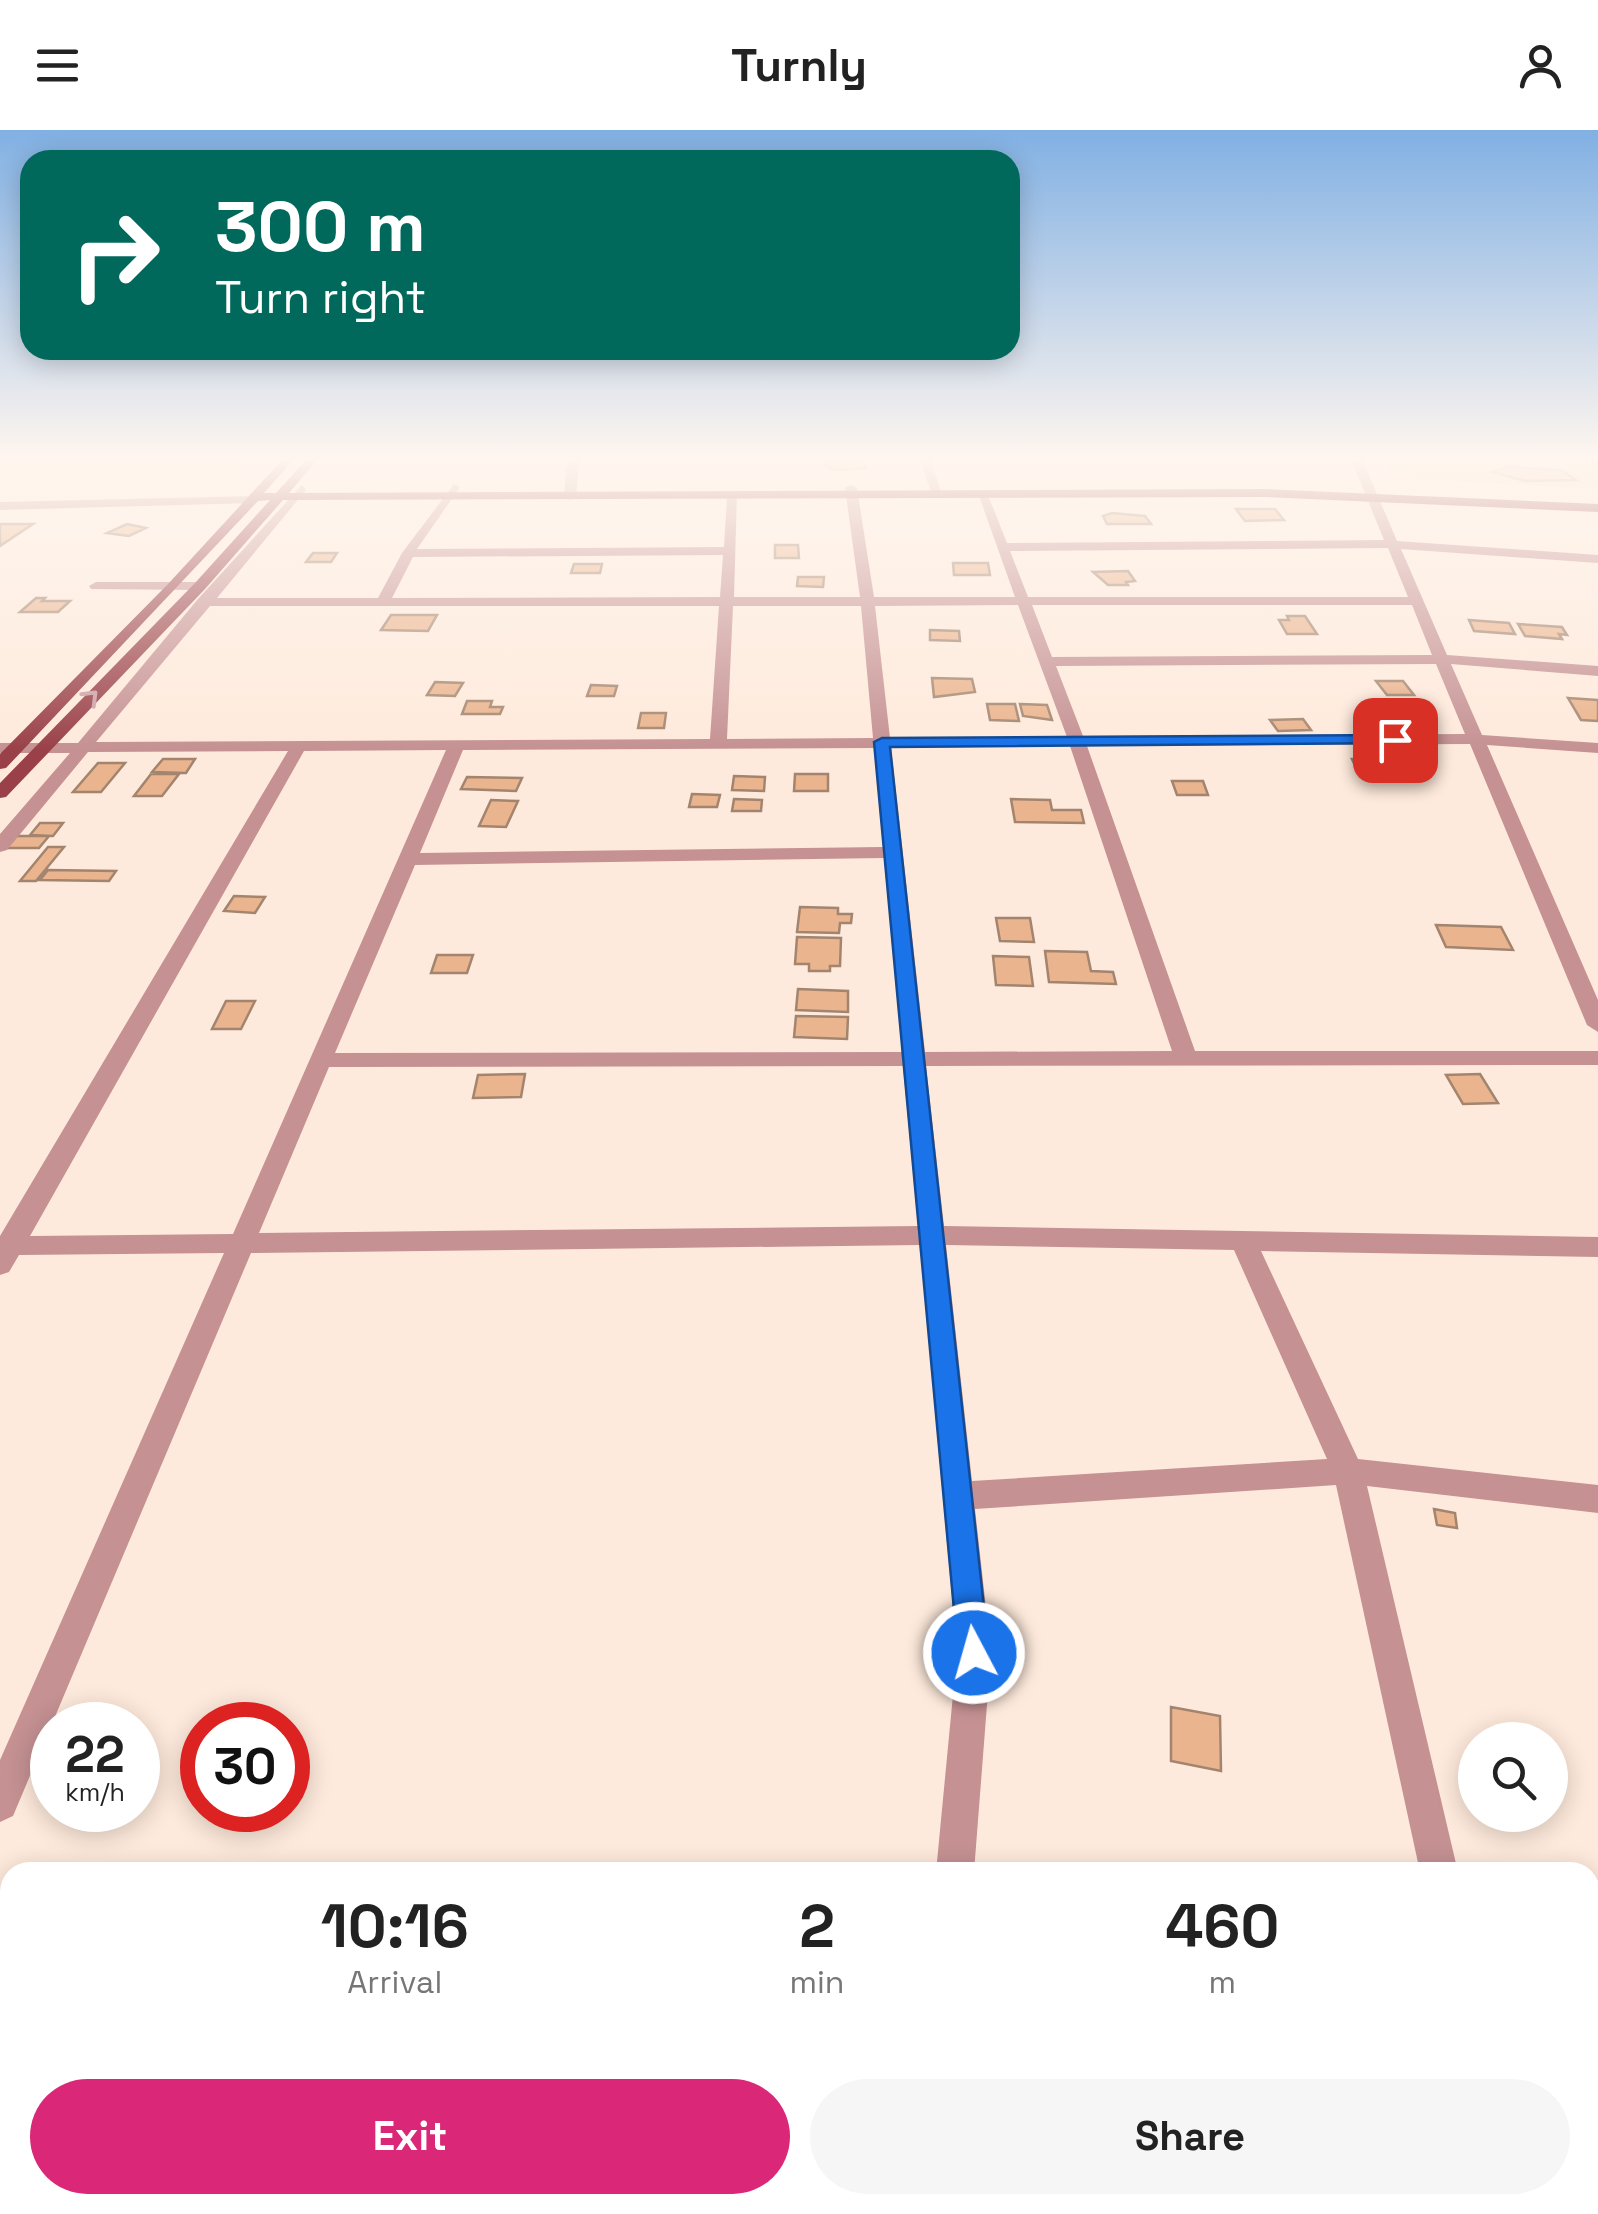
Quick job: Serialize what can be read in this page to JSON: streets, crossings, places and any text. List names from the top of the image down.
{
  "page": {
    "header": "Turnly",
    "turn": ["300 m", "Turn right"],
    "speed": "22 km/h",
    "limit": "30",
    "eta": [
      "10:16",
      "Arrival",
      "2",
      "min",
      "460",
      "m"
    ],
    "buttons": ["Exit", "Share"]
  }
}
